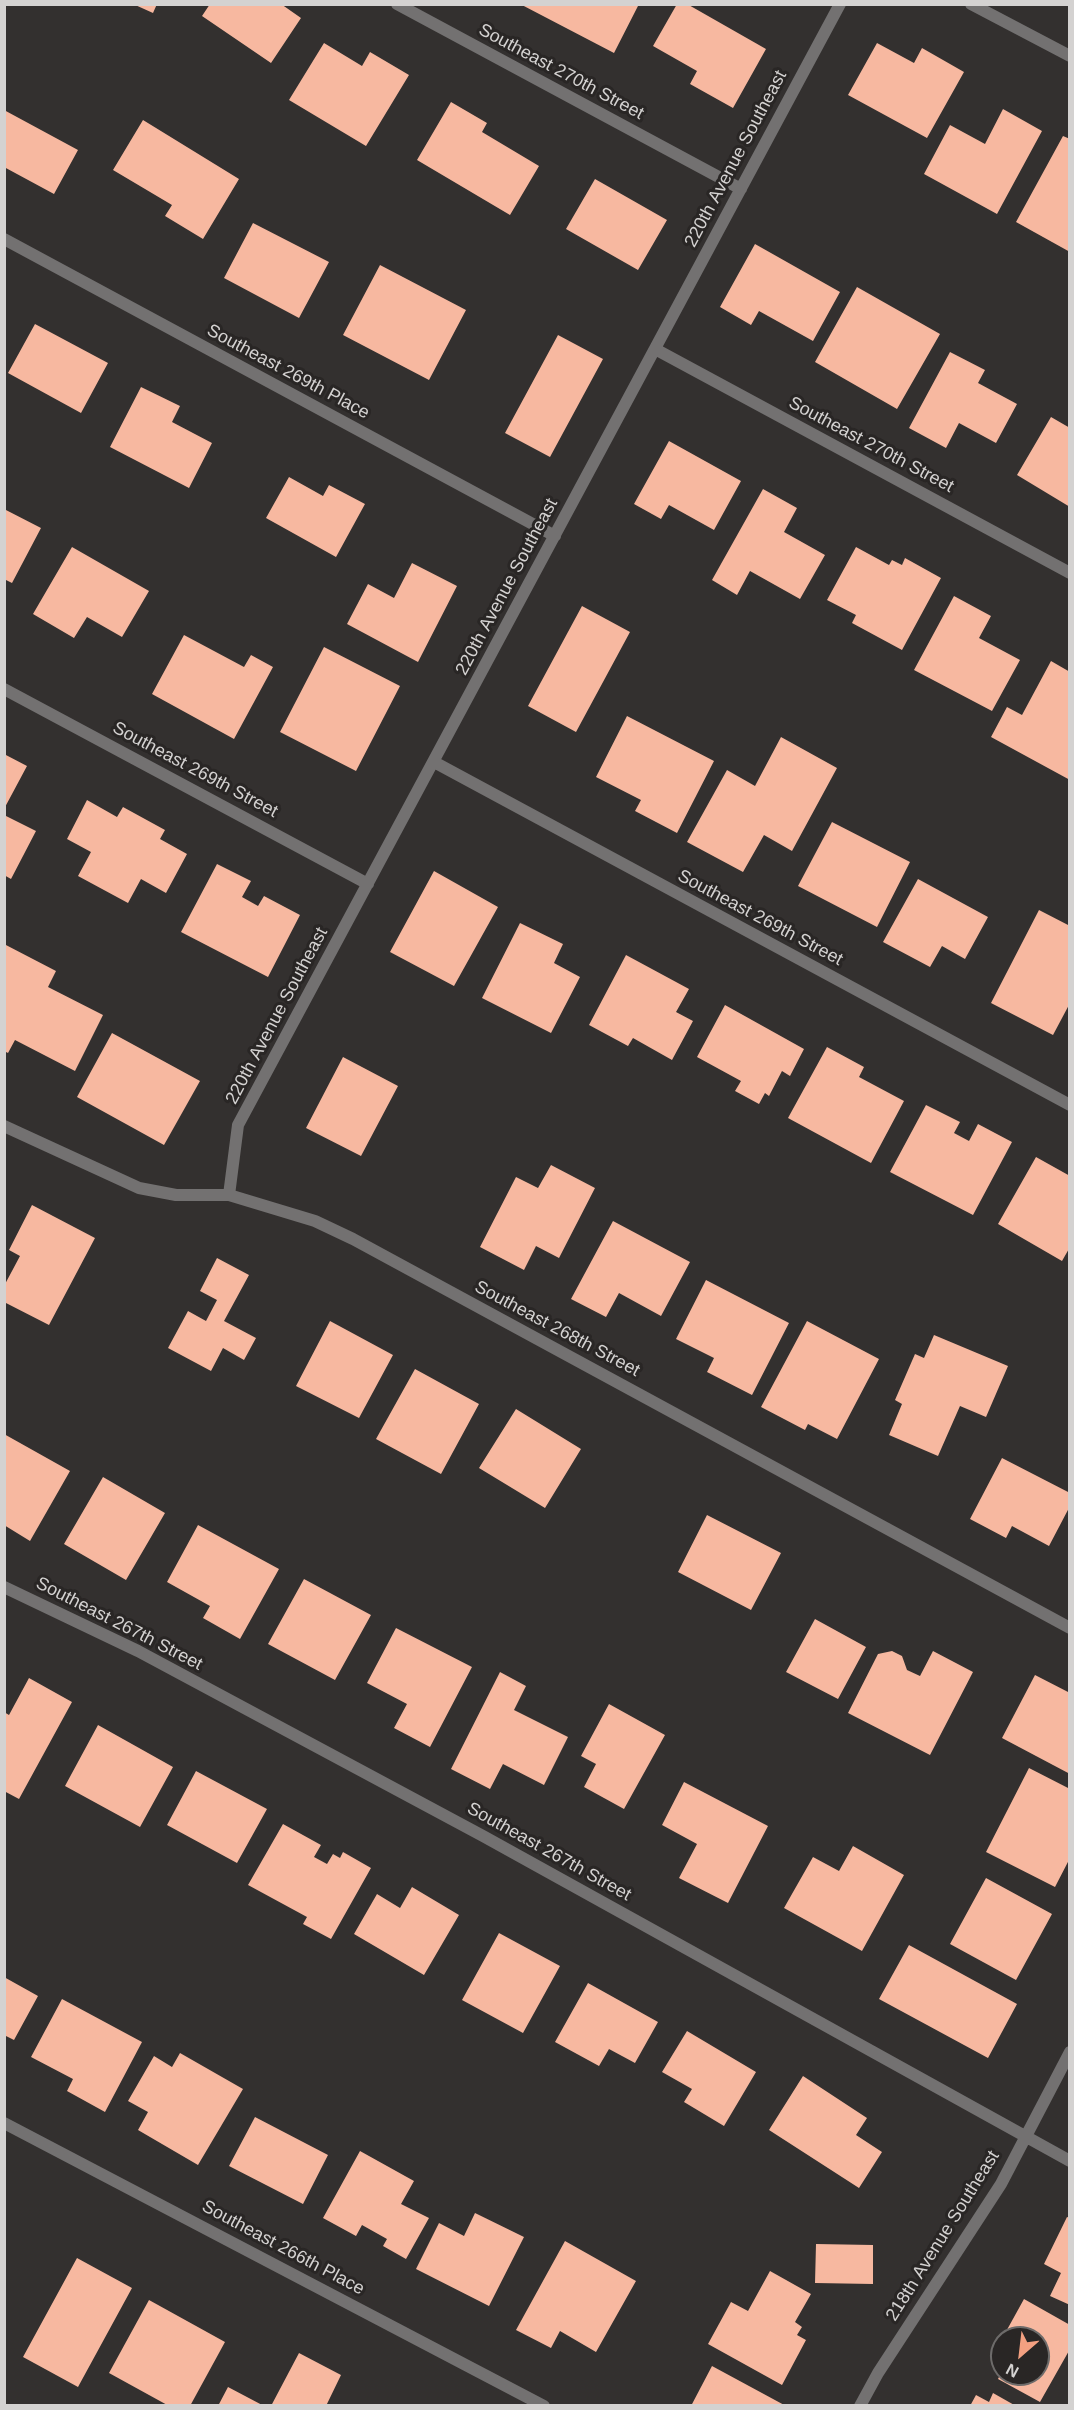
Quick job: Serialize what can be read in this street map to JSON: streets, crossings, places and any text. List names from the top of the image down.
{
  "streets": {
    "street": [
      "Southeast 270th Street",
      "220th Avenue Southeast",
      "Southeast 269th Place",
      "Southeast 269th Street",
      "Southeast 268th Street",
      "Southeast 267th Street",
      "218th Avenue Southeast",
      "Southeast 266th Place"
    ]
  },
  "crossings": [
    ["Southeast 270th Street", "220th Avenue Southeast"],
    ["220th Avenue Southeast", "Southeast 269th Place"],
    ["220th Avenue Southeast", "Southeast 269th Street"],
    ["220th Avenue Southeast", "Southeast 268th Street"],
    ["Southeast 267th Street", "218th Avenue Southeast"]
  ],
  "north": "bottom left"
}
